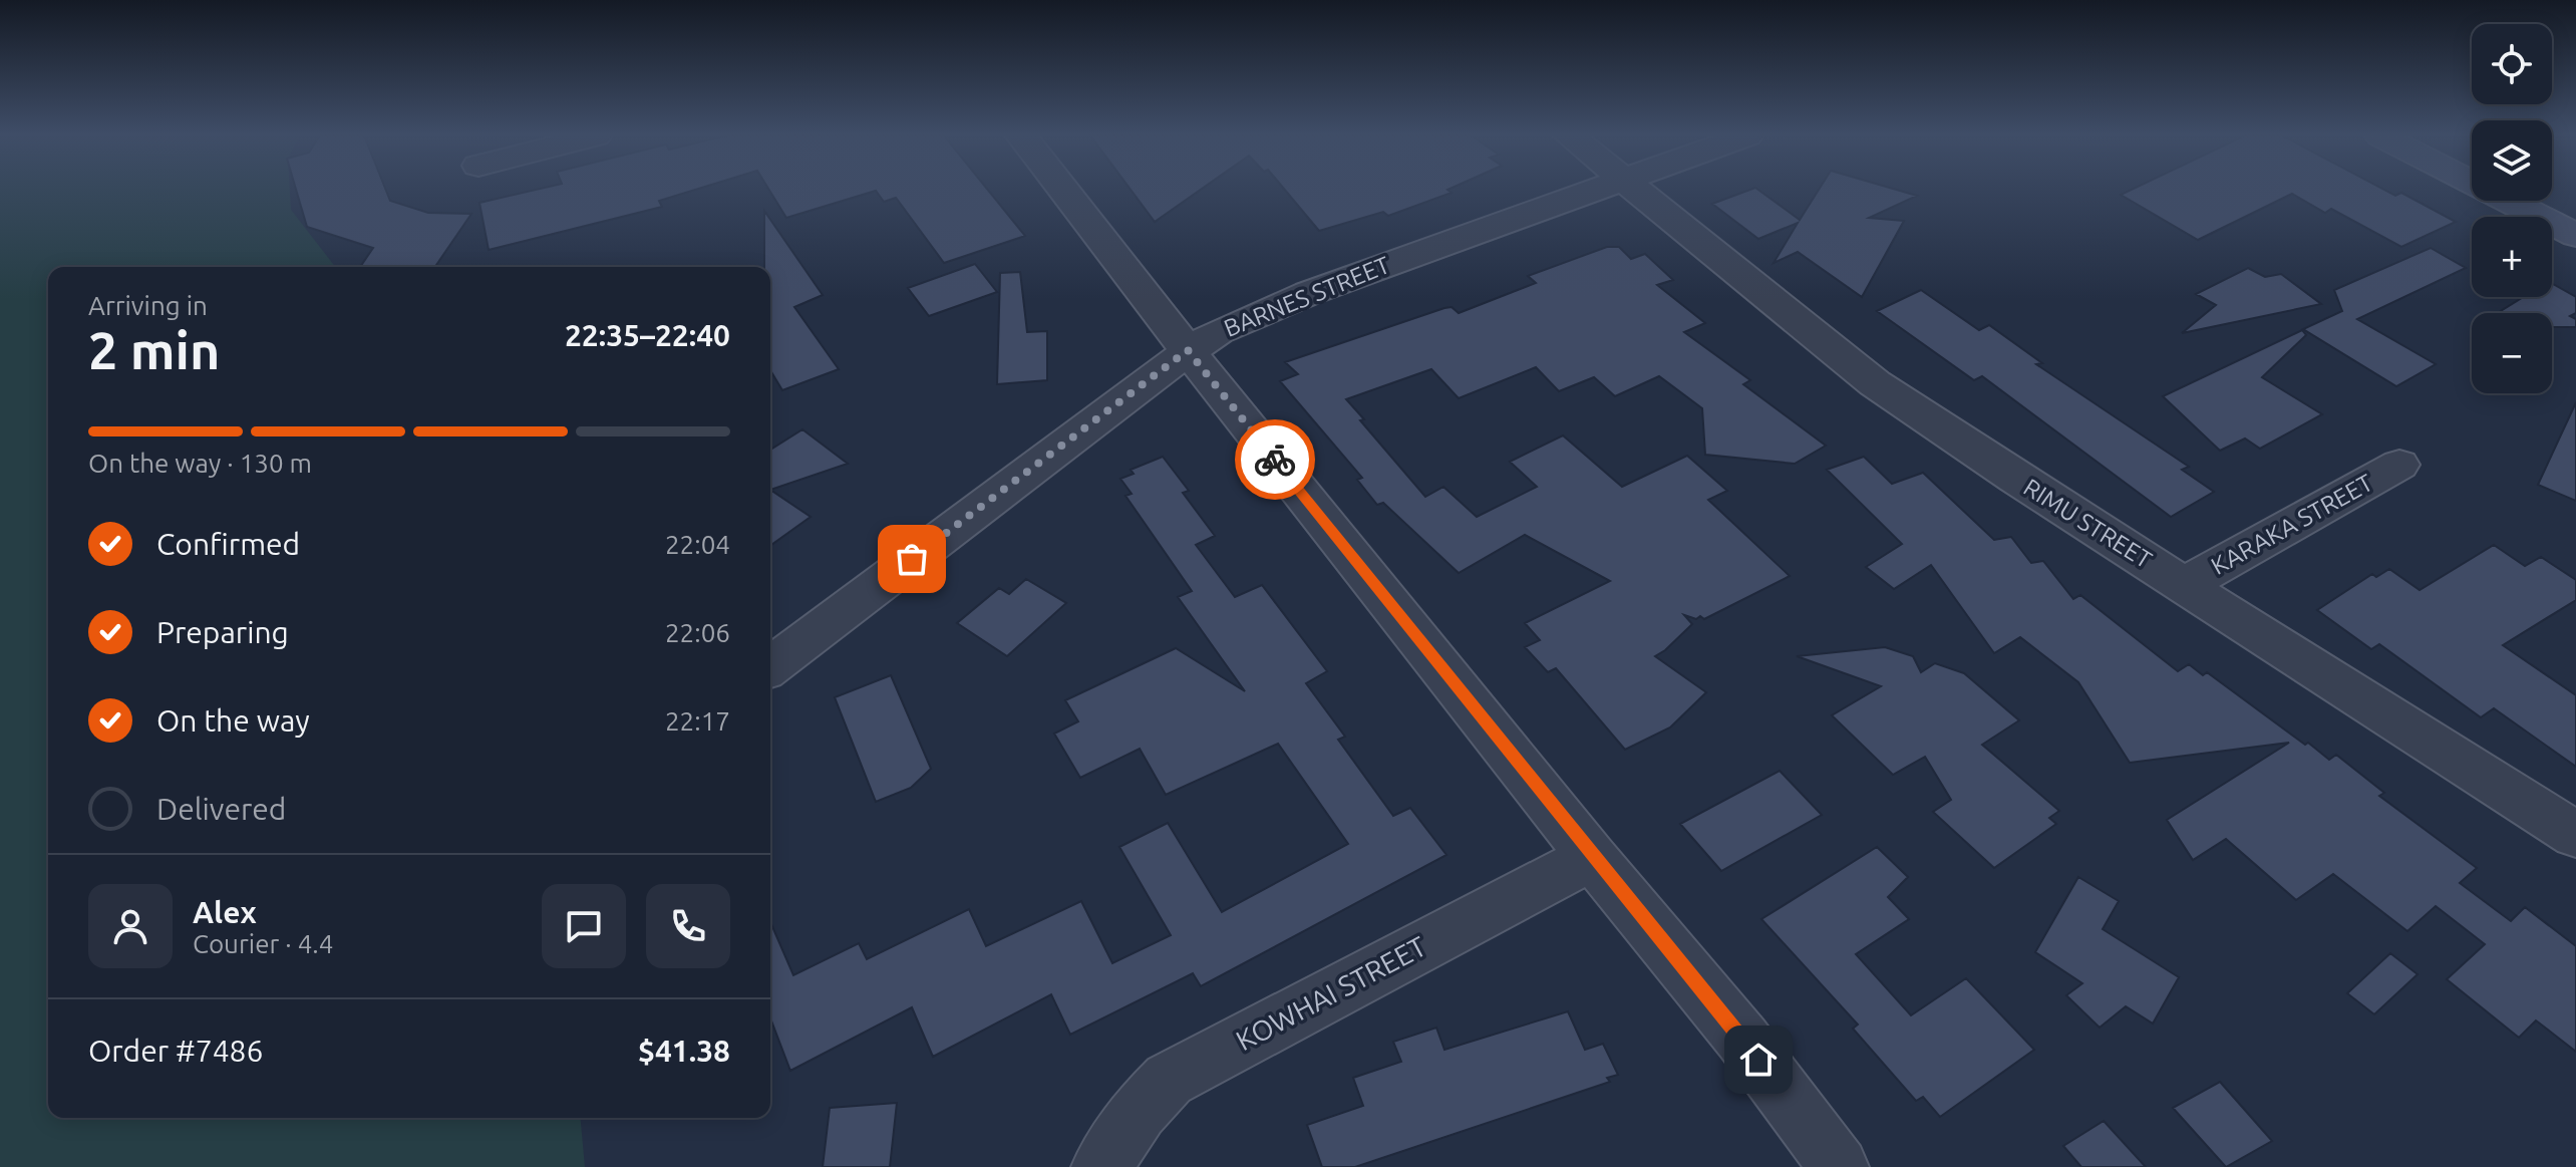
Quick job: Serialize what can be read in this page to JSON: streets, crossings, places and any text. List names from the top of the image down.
{
  "streets": {
    "street": [
      "BARNES STREET",
      "RIMU STREET",
      "KARAKA STREET",
      "KOWHAI STREET"
    ]
  },
  "crossings": [
    ["RIMU STREET", "KARAKA STREET"]
  ],
  "page": {
    "map_buttons": ["+", "−"],
    "heading": ["2 min", "Arriving in", "22:35–22:40"],
    "panel": [
      "Alex",
      "Courier · 4.4",
      "Order #7486",
      "$41.38"
    ],
    "bar": "On the way · 130 m",
    "list": [
      ["Confirmed", "22:04"],
      ["Preparing", "22:06"],
      ["On the way", "22:17"],
      "Delivered"
    ]
  }
}
